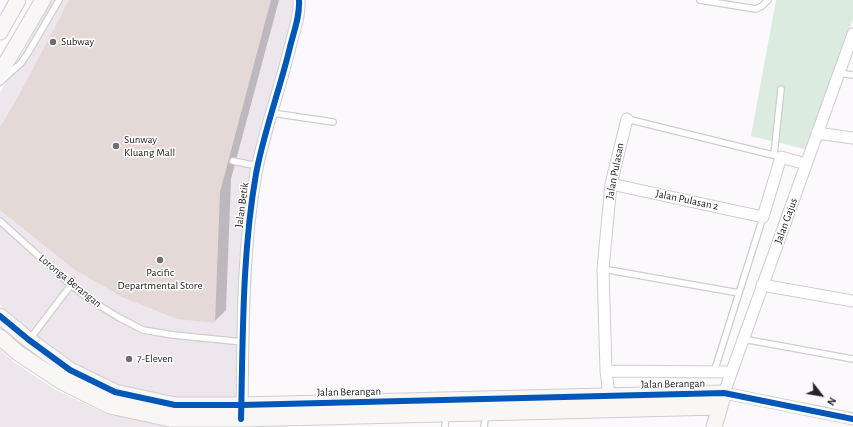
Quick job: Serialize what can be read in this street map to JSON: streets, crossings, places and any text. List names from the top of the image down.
{
  "streets": {
    "street": [
      "Jalan Pulasan",
      "Jalan Pulasan 2",
      "Jalan Betik",
      "Jalan Gajus"
    ],
    "lane": ["Loronga Berangan"],
    "cycle path": ["Jalan Berangan"]
  },
  "crossings": [
    ["Jalan Pulasan", "Jalan Pulasan 2"],
    ["Jalan Pulasan", "Jalan Gajus"],
    ["Jalan Betik", "Loronga Berangan"]
  ],
  "places": [
    "Subway",
    "Sunway Kluang Mall",
    "Pacific Departmental Store",
    "7-Eleven"
  ],
  "north": "bottom right"
}
